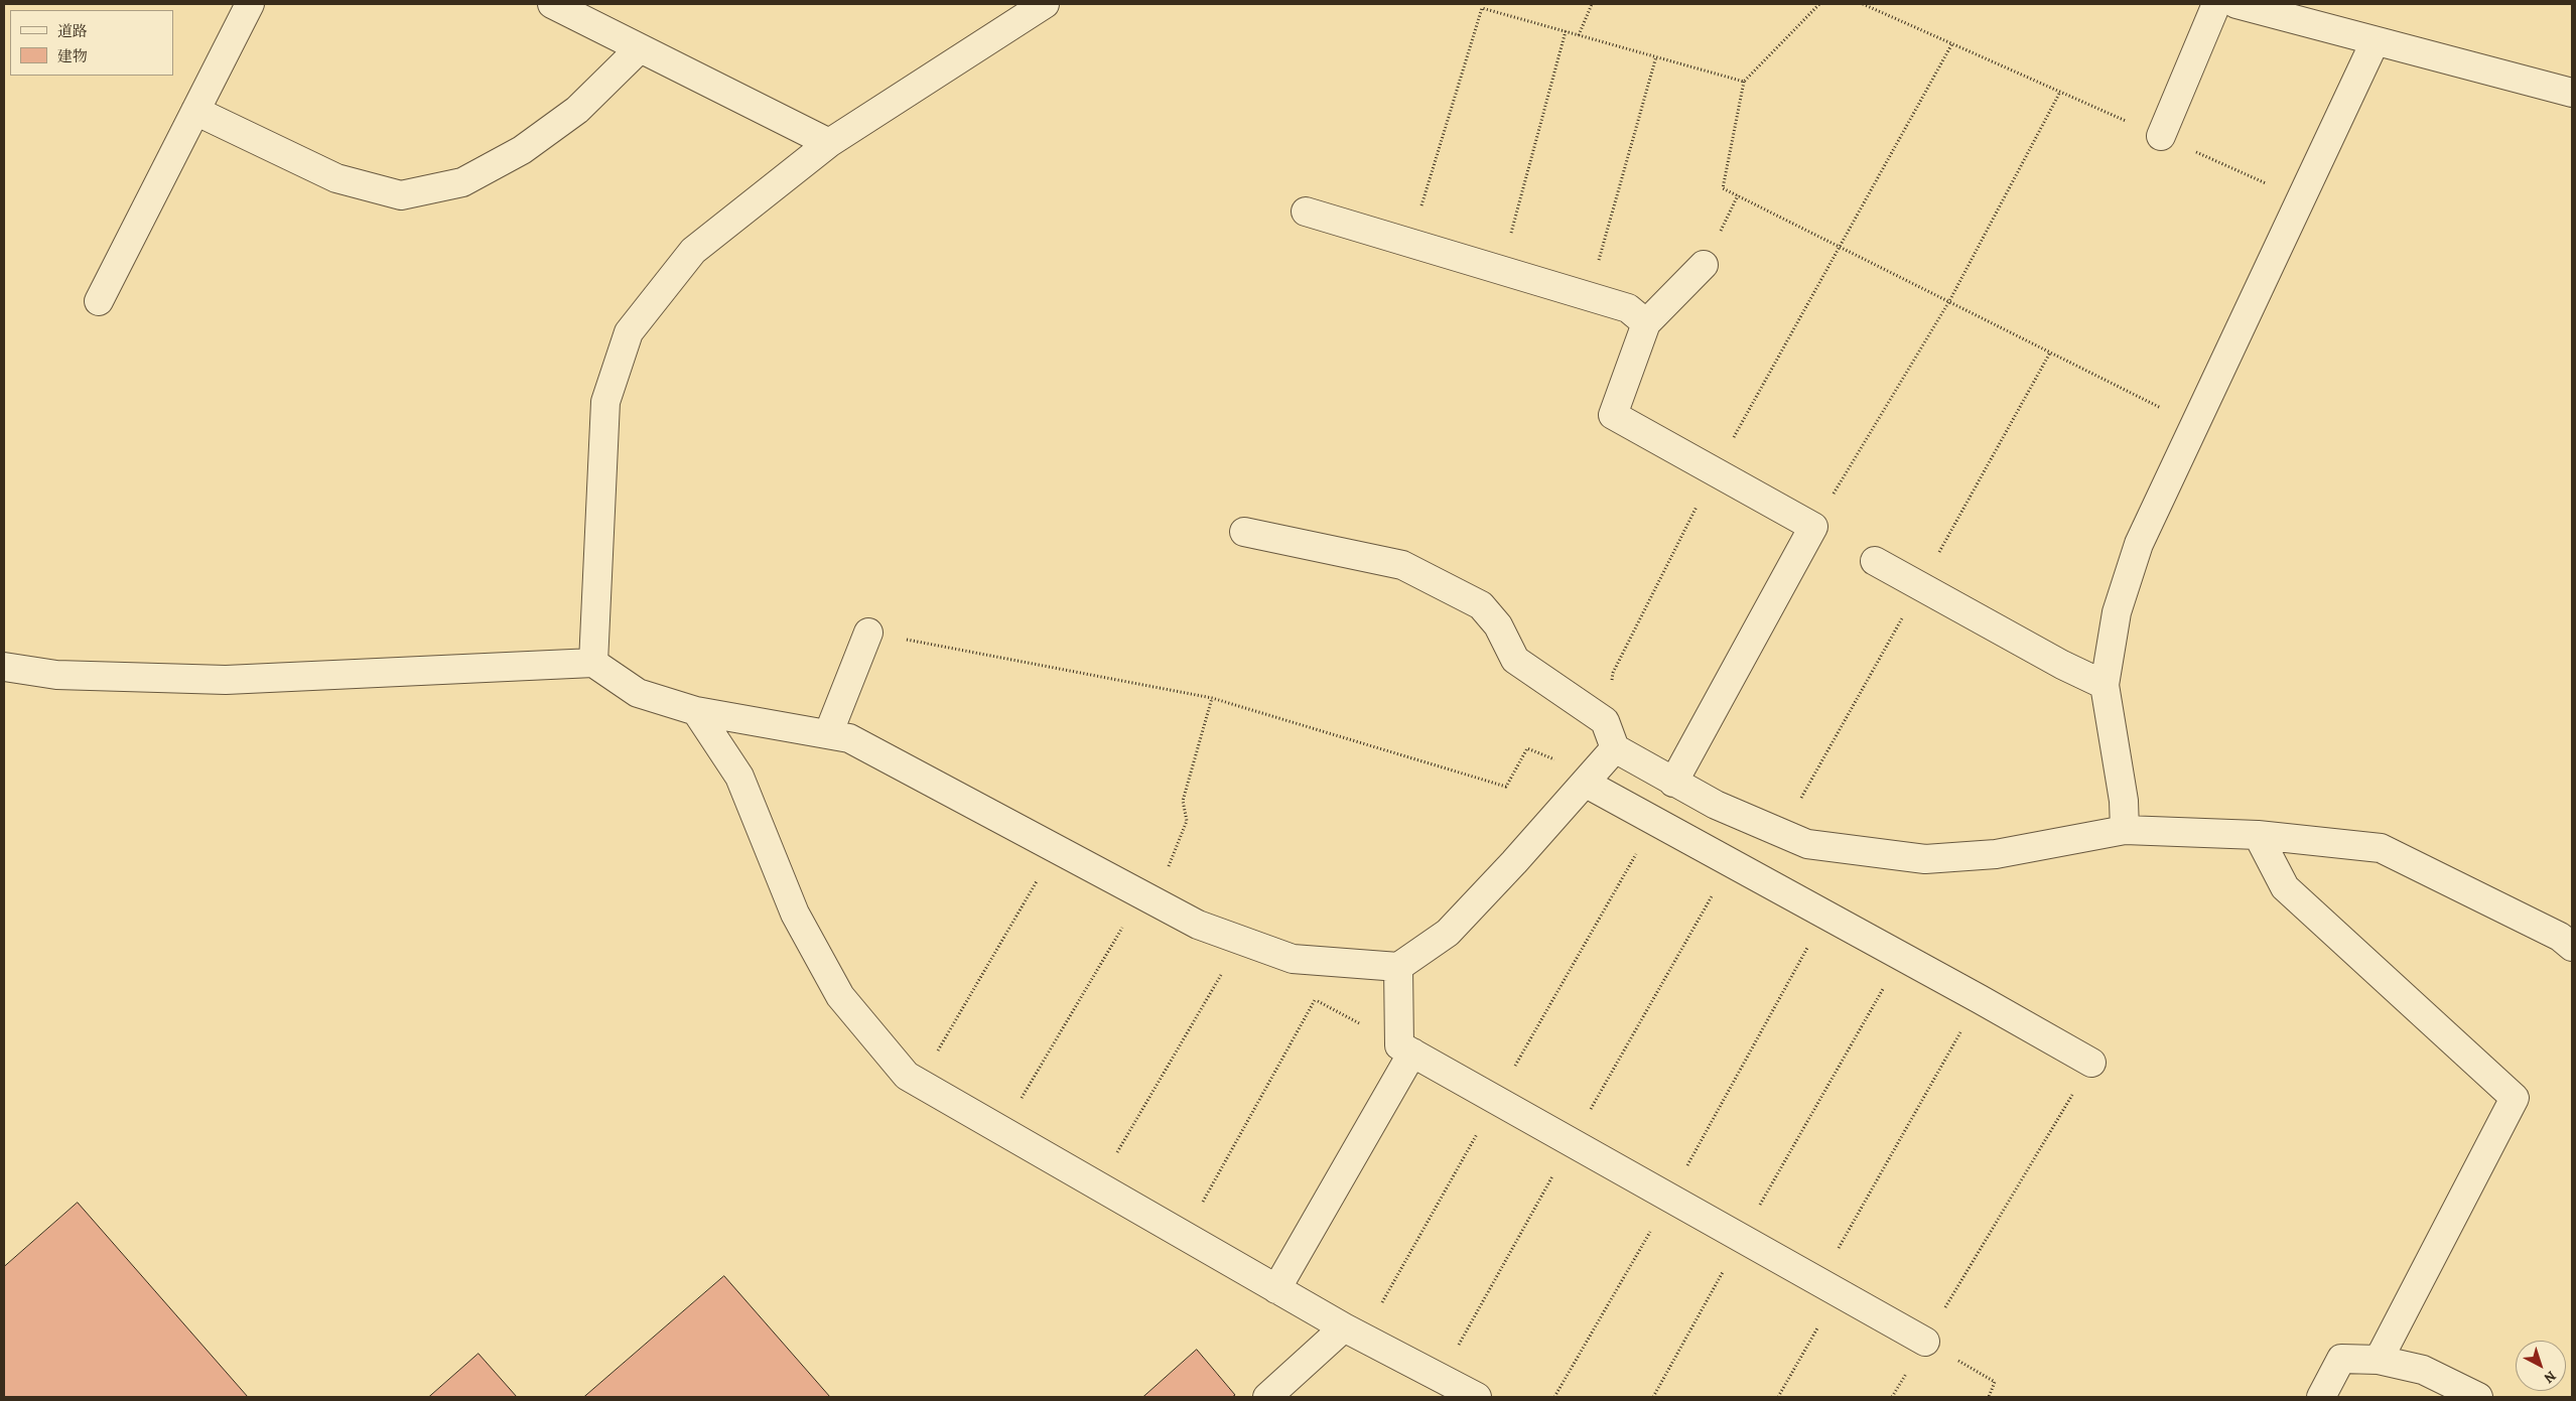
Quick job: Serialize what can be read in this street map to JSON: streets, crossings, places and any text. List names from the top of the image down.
{
  "legend": ["道路", "建物"],
  "north": "bottom right"
}
